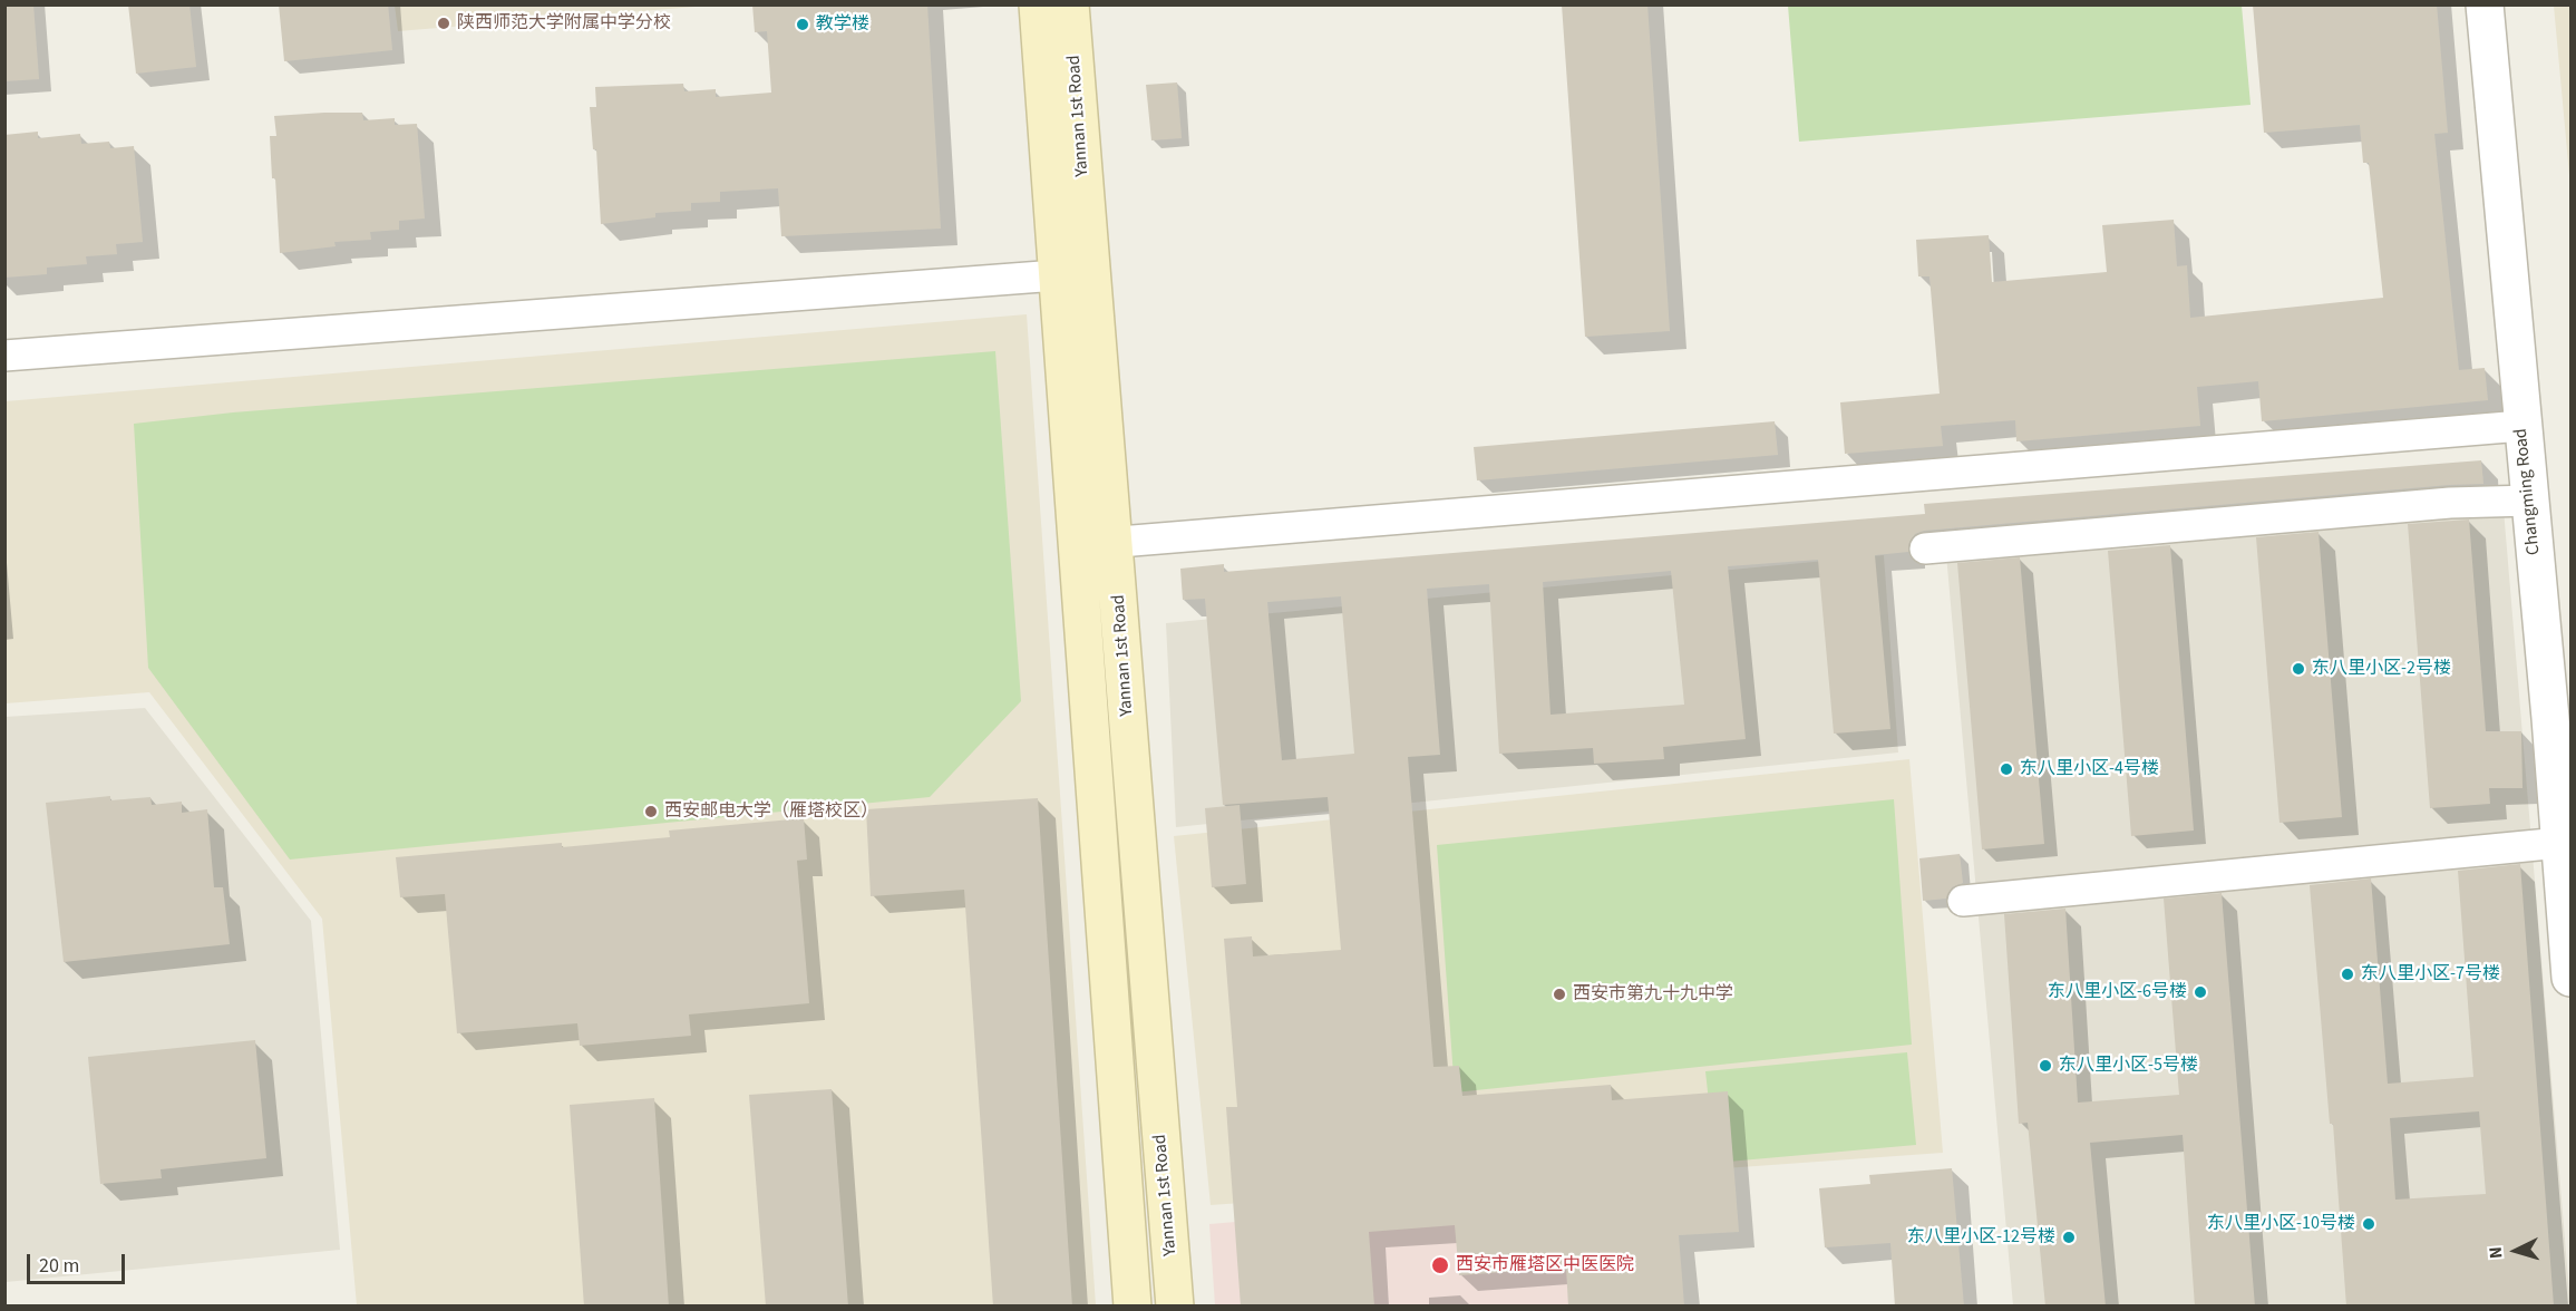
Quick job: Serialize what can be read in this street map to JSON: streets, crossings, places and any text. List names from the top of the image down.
{
  "streets": {
    "main road": ["Yannan 1st Road"],
    "street": ["Changming Road"]
  },
  "places": [
    "陕西师范大学附属中学分校",
    "教学楼",
    "东八里小区-2号楼",
    "东八里小区-4号楼",
    "西安邮电大学（雁塔校区）",
    "东八里小区-7号楼",
    "东八里小区-6号楼",
    "西安市第九十九中学",
    "东八里小区-5号楼",
    "东八里小区-10号楼",
    "东八里小区-12号楼",
    "西安市雁塔区中医医院"
  ],
  "scale_bar": "20 m",
  "north": "left"
}
